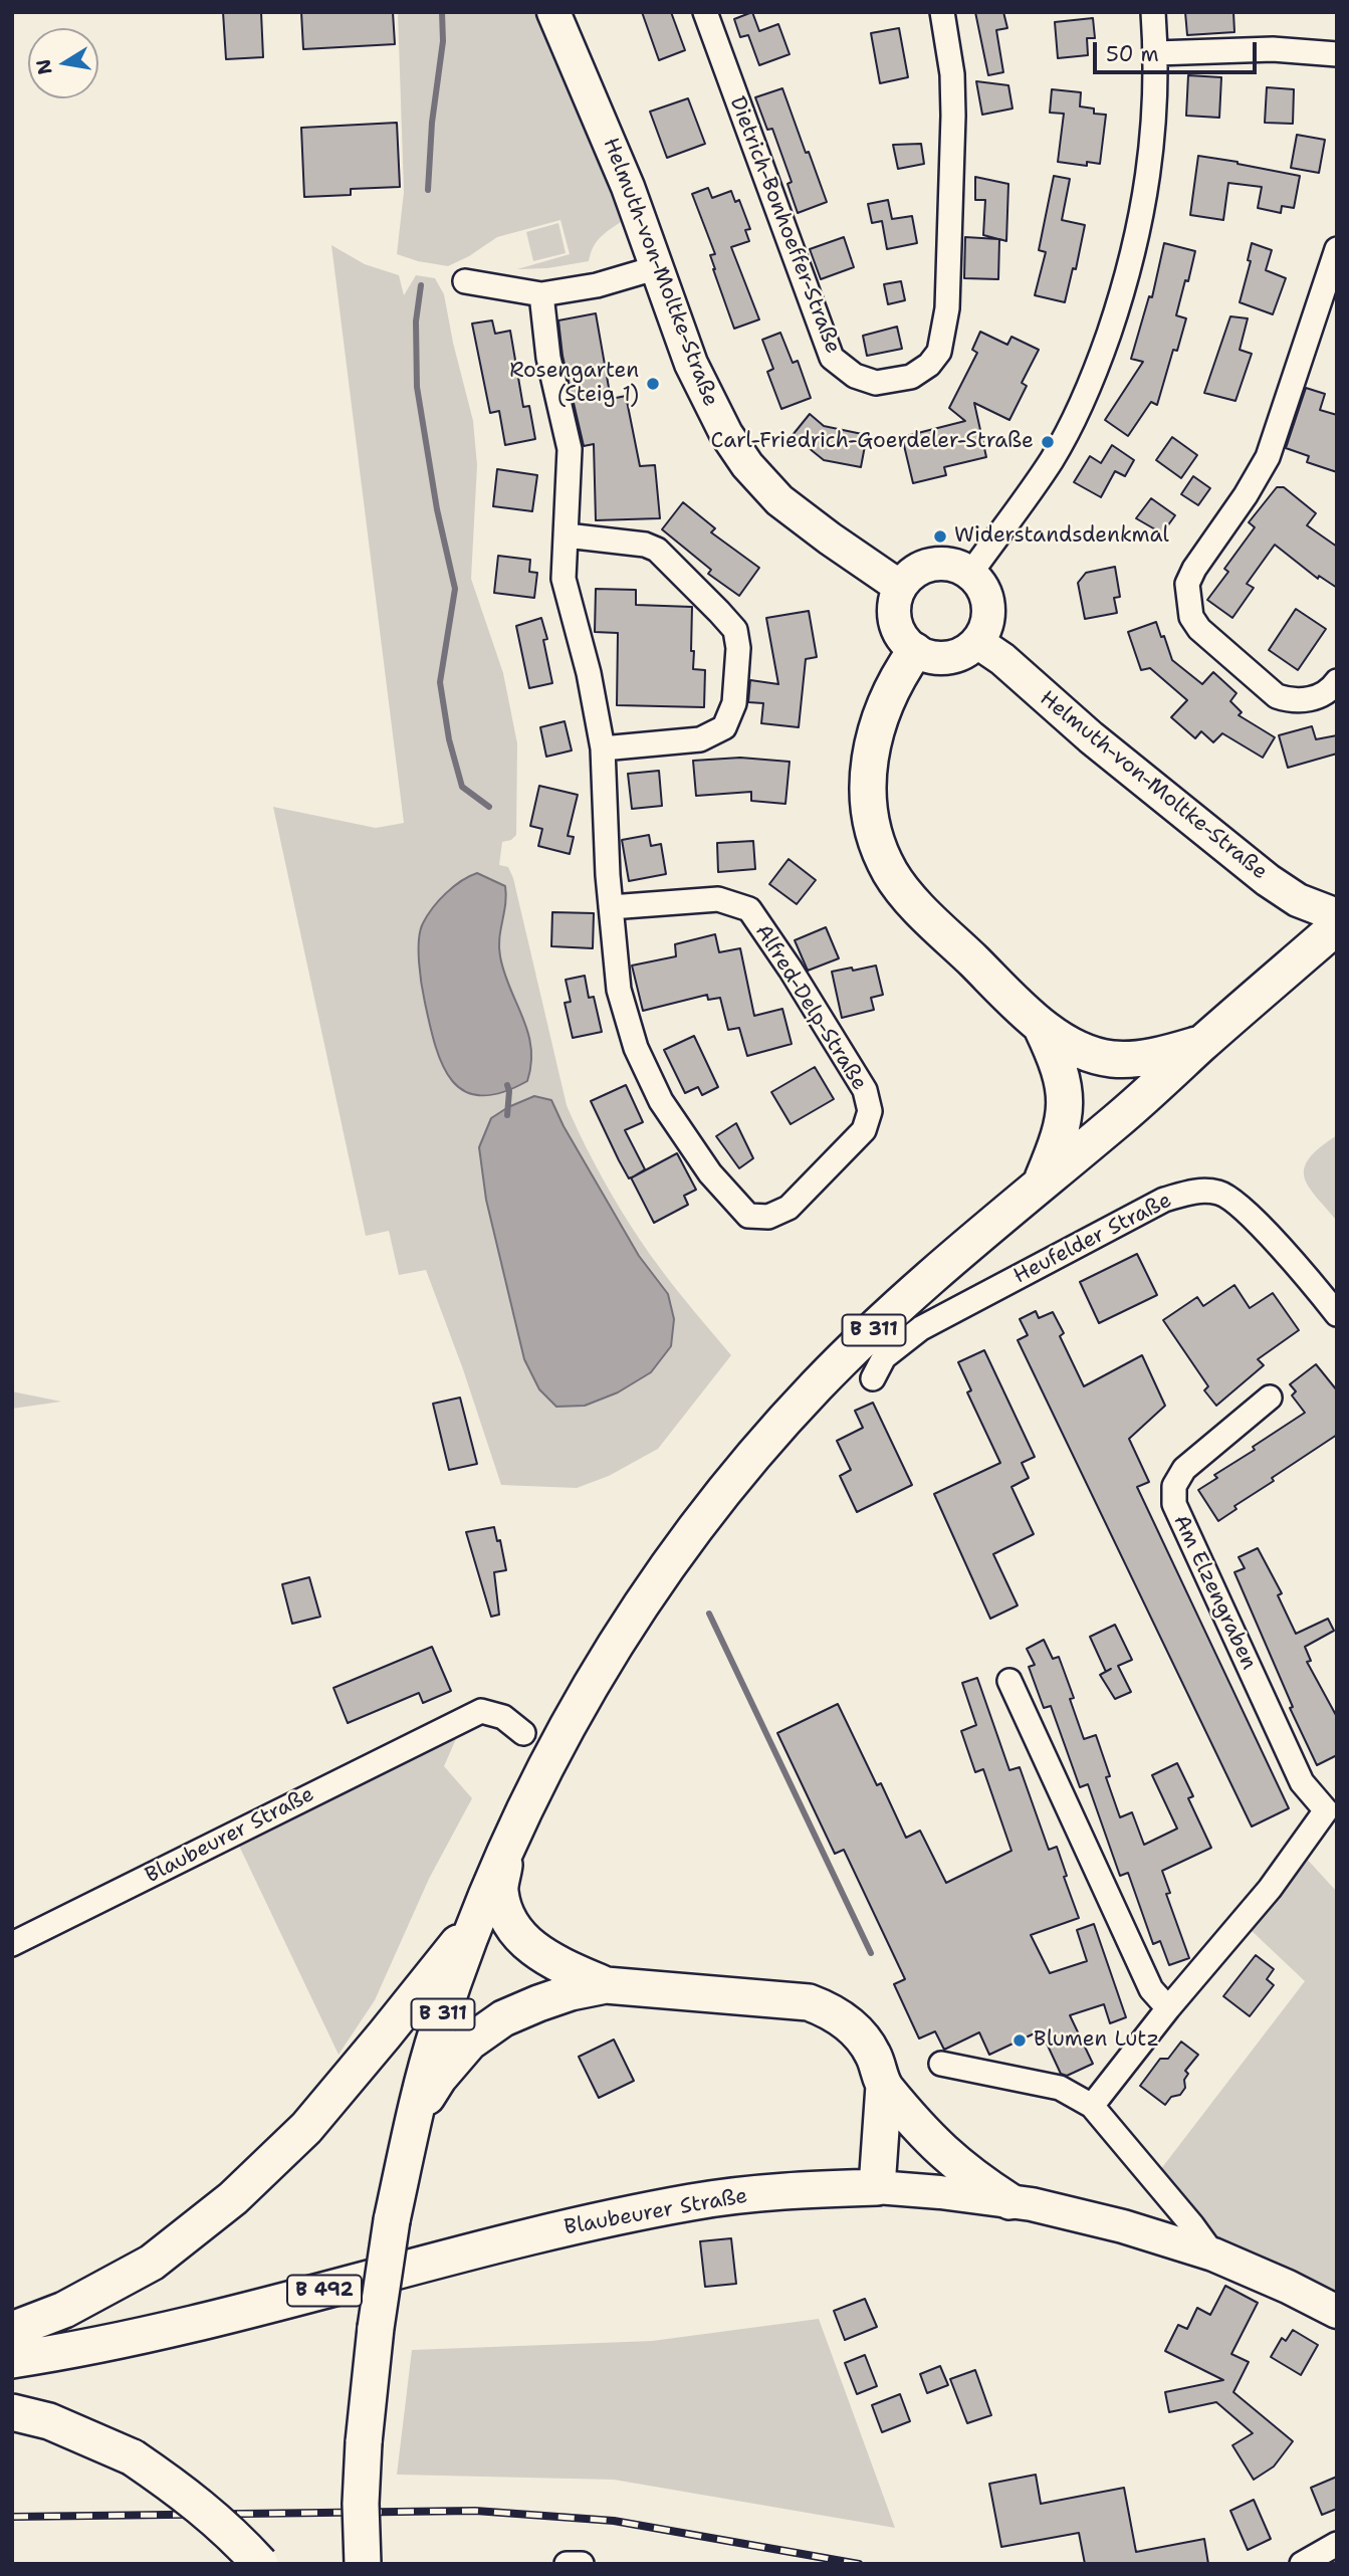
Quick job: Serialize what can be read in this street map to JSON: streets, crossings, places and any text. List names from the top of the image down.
{
  "streets": {
    "main road": ["B 311", "Blaubeurer Straße", "B 492"],
    "street": [
      "Dietrich-Bonhoeffer-Straße",
      "Helmuth-von-Moltke-Straße",
      "Alfred-Delp-Straße",
      "Heufelder Straße",
      "Am Elzengraben"
    ]
  },
  "places": [
    "Rosengarten (Steig 1)",
    "Carl-Friedrich-Goerdeler-Straße",
    "Widerstandsdenkmal",
    "Blumen Lutz"
  ],
  "scale_bar": "50 m",
  "north": "left"
}
